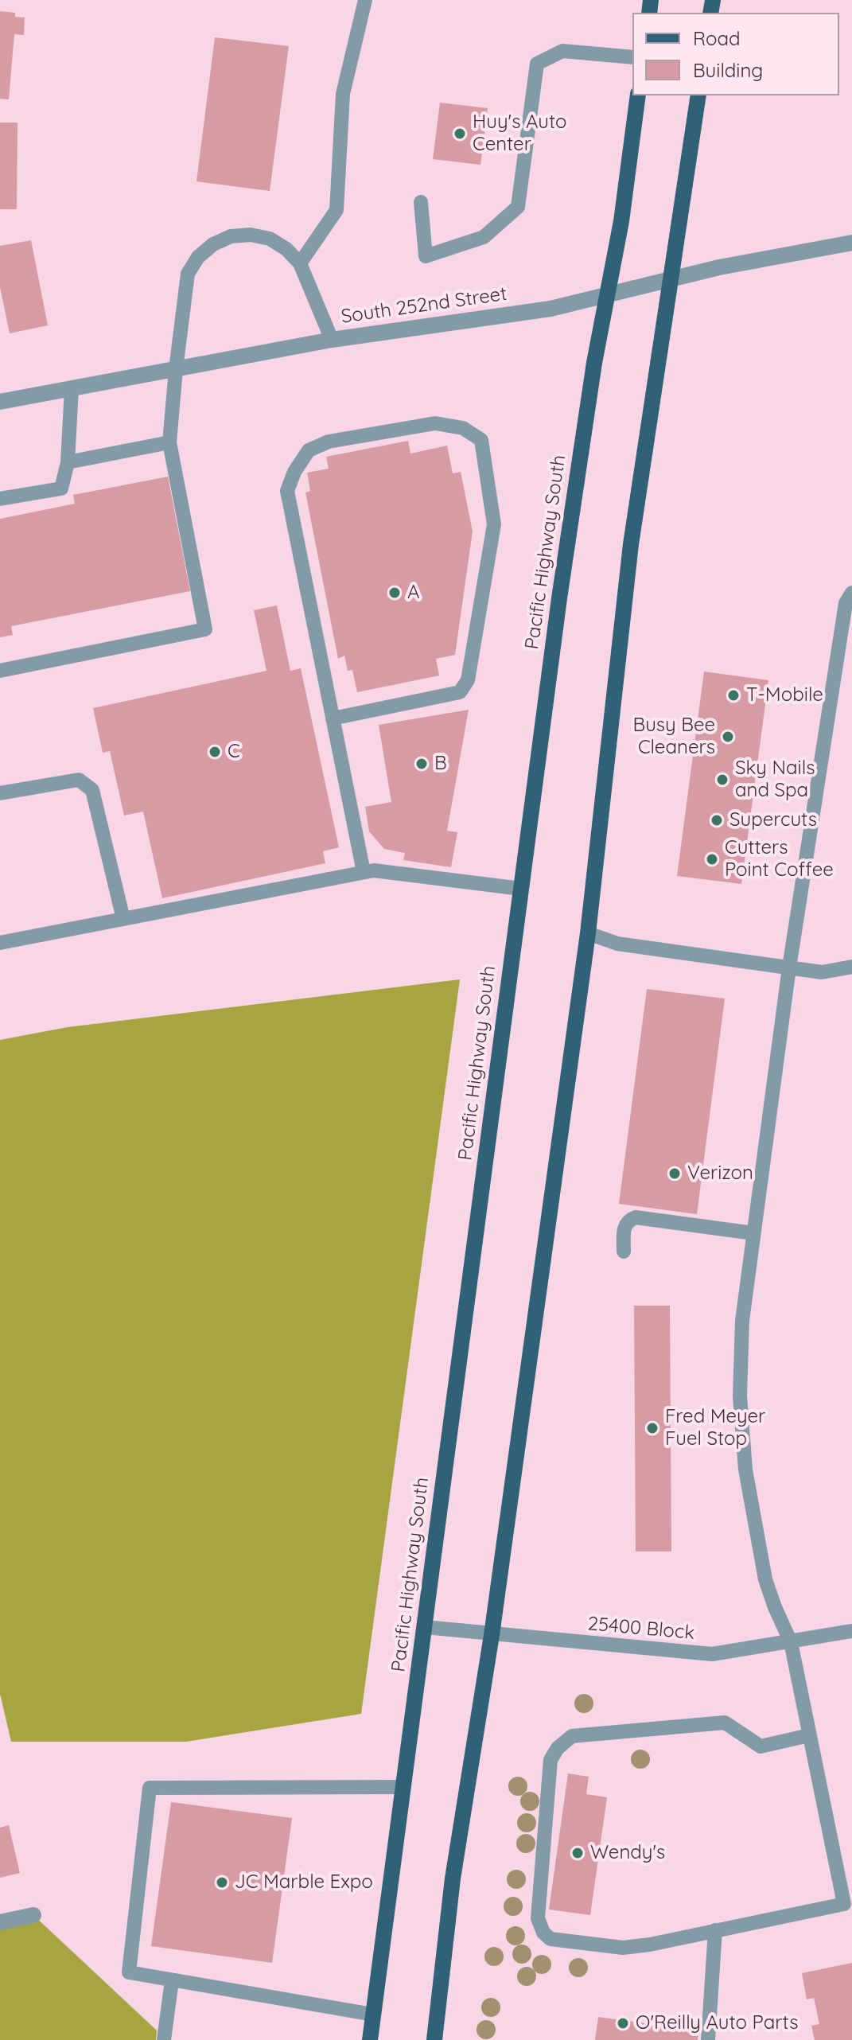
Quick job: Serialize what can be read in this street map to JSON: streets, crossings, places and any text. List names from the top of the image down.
{
  "streets": {
    "main road": ["Pacific Highway South"],
    "street": ["South 252nd Street"],
    "lane": ["25400 Block"]
  },
  "crossings": [
    ["South 252nd Street", "Pacific Highway South"],
    ["Pacific Highway South", "25400 Block"]
  ],
  "places": [
    "Huy's Auto Center",
    "A",
    "T-Mobile",
    "Busy Bee Cleaners",
    "C",
    "B",
    "Sky Nails and Spa",
    "Supercuts",
    "Cutters Point Coffee",
    "Verizon",
    "Fred Meyer Fuel Stop",
    "Wendy's",
    "JC Marble Expo",
    "O'Reilly Auto Parts"
  ],
  "legend": ["Road", "Building"]
}
